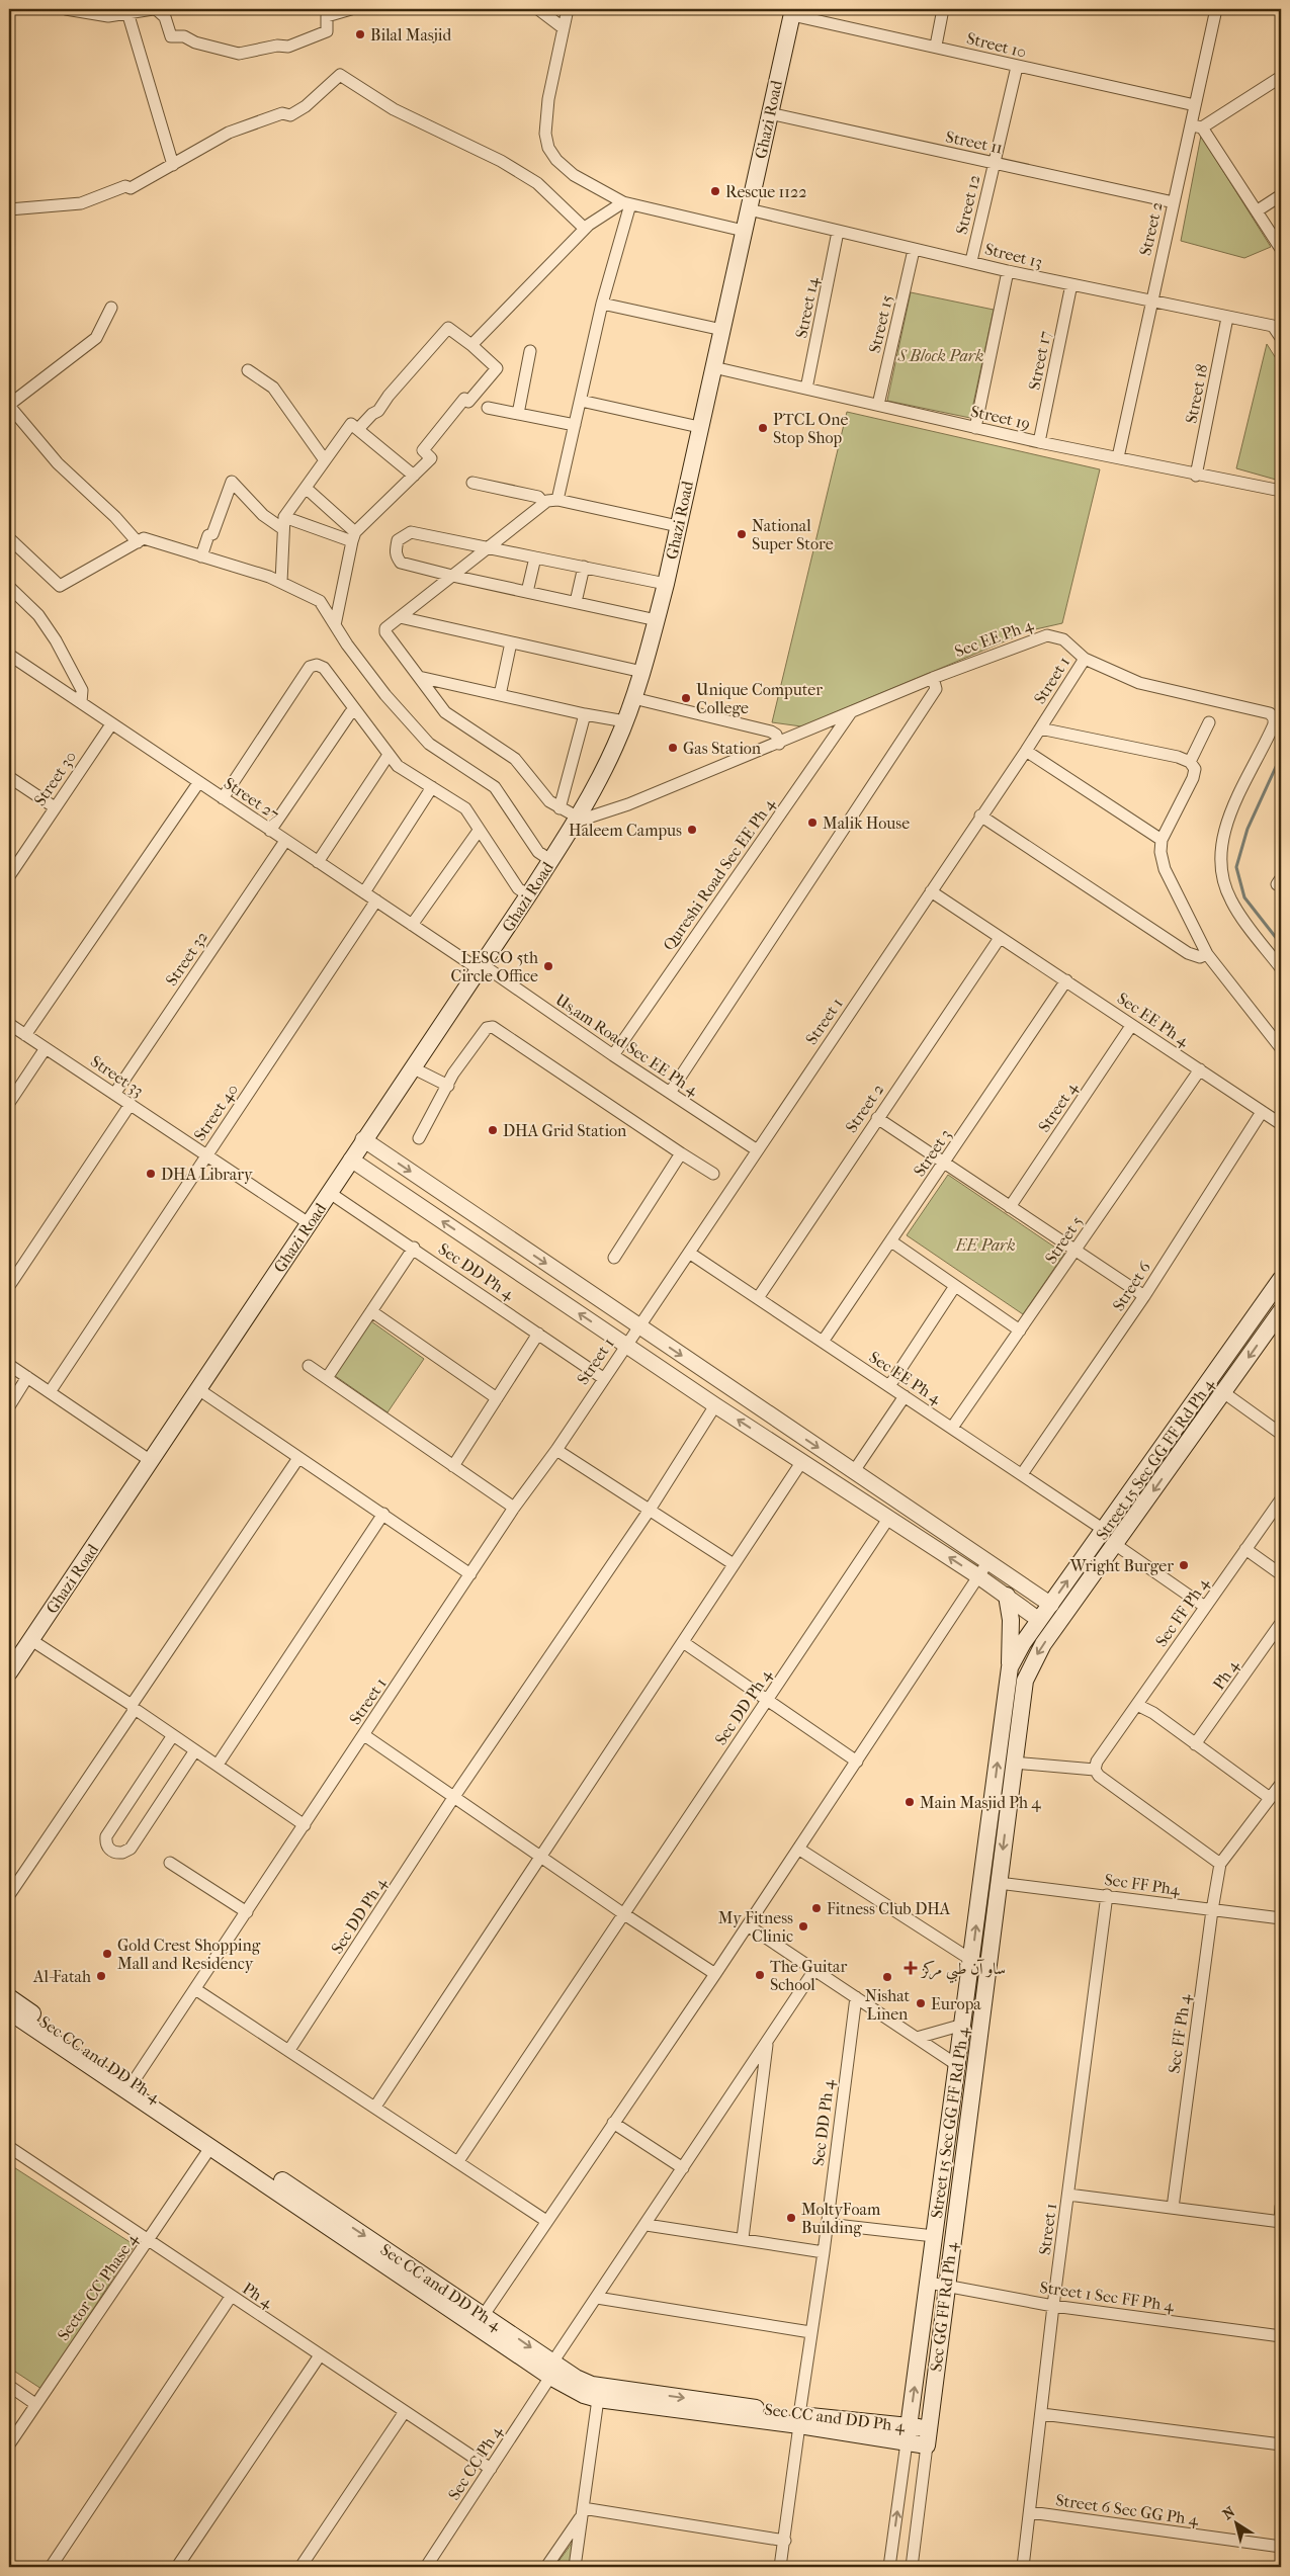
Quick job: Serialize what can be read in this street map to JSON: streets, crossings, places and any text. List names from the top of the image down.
{
  "streets": {
    "main road": [
      "Ghazi Road",
      "Street 15 Sec GG FF Rd Ph 4",
      "Sec CC and DD Ph 4",
      "Sec GG FF Rd Ph 4"
    ],
    "street": [
      "Street 10",
      "Street 11",
      "Street 12",
      "Street 2",
      "Street 13",
      "Street 14",
      "Street 15",
      "Street 17",
      "Street 18",
      "Street 19",
      "Sec EE Ph 4",
      "Street 1",
      "Street 30",
      "Street 27",
      "Qureshi Road Sec EE Ph 4",
      "Street 32",
      "Us,am Road Sec EE Ph 4",
      "Street 33",
      "Street 4",
      "Street 40",
      "Street 3",
      "Street 5",
      "Sec DD Ph 4",
      "Street 6",
      "Sec FF Ph 4",
      "Ph 4",
      "Sec FF Ph4",
      "Sector CC Phase 4",
      "Street 1 Sec FF Ph 4",
      "Sec CC Ph 4",
      "Street 6 Sec GG Ph 4"
    ]
  },
  "crossings": [
    ["Street 10", "Ghazi Road"],
    ["Street 10", "Street 12"],
    ["Street 10", "Street 2"],
    ["Ghazi Road", "Street 11"],
    ["Ghazi Road", "Street 13"],
    ["Ghazi Road", "Street 19"],
    ["Ghazi Road", "Sec EE Ph 4"],
    ["Ghazi Road", "Street 27"],
    ["Ghazi Road", "Us,am Road Sec EE Ph 4"],
    ["Ghazi Road", "Street 33"],
    ["Ghazi Road", "Sec DD Ph 4"],
    ["Street 11", "Street 12"],
    ["Street 11", "Street 2"],
    ["Street 12", "Street 13"],
    ["Street 2", "Street 13"],
    ["Street 2", "Street 19"],
    ["Street 2", "Sec EE Ph 4"],
    ["Street 13", "Street 14"],
    ["Street 13", "Street 15"],
    ["Street 13", "Street 17"],
    ["Street 13", "Street 18"],
    ["Street 14", "Street 19"],
    ["Street 15", "Street 19"],
    ["Street 17", "Street 19"],
    ["Street 18", "Street 19"],
    ["Sec EE Ph 4", "Street 1"],
    ["Sec EE Ph 4", "Qureshi Road Sec EE Ph 4"],
    ["Sec EE Ph 4", "Street 4"],
    ["Sec EE Ph 4", "Street 3"],
    ["Sec EE Ph 4", "Street 5"],
    ["Sec EE Ph 4", "Street 6"],
    ["Sec EE Ph 4", "Street 15 Sec GG FF Rd Ph 4"],
    ["Street 1", "Us,am Road Sec EE Ph 4"],
    ["Street 1", "Sec DD Ph 4"],
    ["Street 1", "Sec FF Ph4"],
    ["Street 1", "Sec CC and DD Ph 4"],
    ["Street 1", "Street 1 Sec FF Ph 4"],
    ["Street 1", "Street 6 Sec GG Ph 4"],
    ["Street 30", "Street 27"],
    ["Street 27", "Street 32"],
    ["Street 27", "Us,am Road Sec EE Ph 4"],
    ["Street 27", "Street 40"],
    ["Qureshi Road Sec EE Ph 4", "Us,am Road Sec EE Ph 4"],
    ["Street 32", "Street 33"],
    ["Street 33", "Street 40"],
    ["Sec DD Ph 4", "Sec CC and DD Ph 4"],
    ["Street 15 Sec GG FF Rd Ph 4", "Sec CC and DD Ph 4"],
    ["Street 15 Sec GG FF Rd Ph 4", "Street 1 Sec FF Ph 4"],
    ["Sec FF Ph 4", "Sec FF Ph4"],
    ["Ph 4", "Sector CC Phase 4"],
    ["Ph 4", "Sec CC Ph 4"],
    ["Sec FF Ph4", "Sec GG FF Rd Ph 4"],
    ["Sec CC and DD Ph 4", "Sector CC Phase 4"],
    ["Sec CC and DD Ph 4", "Sec GG FF Rd Ph 4"],
    ["Sec CC and DD Ph 4", "Sec CC Ph 4"],
    ["Street 1 Sec FF Ph 4", "Sec GG FF Rd Ph 4"]
  ],
  "one_way": ["Street 15 Sec GG FF Rd Ph 4", "Sec GG FF Rd Ph 4"],
  "parks": ["S Block Park", "EE Park"],
  "places": {
    "other": [
      "Bilal Masjid",
      "Rescue 1122",
      "PTCL One Stop Shop",
      "National Super Store",
      "Unique Computer College",
      "Gas Station",
      "Malik House",
      "Haleem Campus",
      "LESCO 5th Circle Office",
      "DHA Grid Station",
      "DHA Library",
      "Wright Burger",
      "Main Masjid Ph 4",
      "Fitness Club DHA",
      "My Fitness Clinic",
      "Gold Crest Shopping Mall and Residency",
      "The Guitar School",
      "Al-Fatah",
      "Nishat Linen",
      "Europa",
      "MoltyFoam Building"
    ],
    "health": ["ساو آن طبي مرکز"]
  },
  "north": "top left"
}
